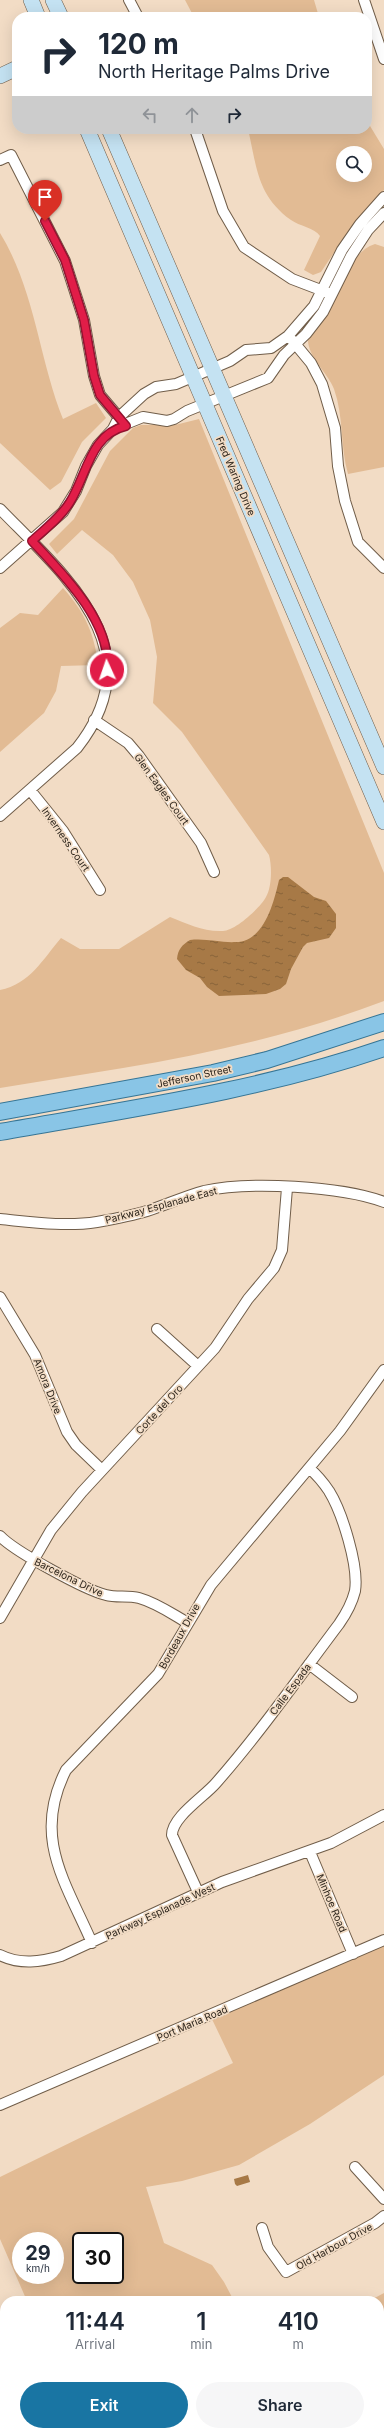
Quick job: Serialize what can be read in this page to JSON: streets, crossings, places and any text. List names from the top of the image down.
{
  "streets": {
    "main road": ["Fred Waring Drive", "Jefferson Street"],
    "street": [
      "Glen Eagles Court",
      "Inverness Court",
      "Parkway Esplanade East",
      "Amora Drive",
      "Corte del Oro",
      "Barcelona Drive",
      "Bordeaux Drive",
      "Calle Espada",
      "Minhoe Road",
      "Parkway Esplanade West",
      "Port Maria Road",
      "Old Harbour Drive"
    ]
  },
  "crossings": [
    ["Parkway Esplanade East", "Corte del Oro"],
    ["Amora Drive", "Corte del Oro"],
    ["Corte del Oro", "Barcelona Drive"],
    ["Barcelona Drive", "Bordeaux Drive"],
    ["Bordeaux Drive", "Calle Espada"],
    ["Bordeaux Drive", "Parkway Esplanade West"],
    ["Calle Espada", "Parkway Esplanade West"],
    ["Minhoe Road", "Parkway Esplanade West"],
    ["Minhoe Road", "Port Maria Road"]
  ],
  "page": {
    "turn": ["120 m", "North Heritage Palms Drive"],
    "speed": "29 km/h",
    "limit": "30",
    "eta": [
      "11:44",
      "Arrival",
      "1",
      "min",
      "410",
      "m"
    ],
    "buttons": ["Exit", "Share"]
  }
}
